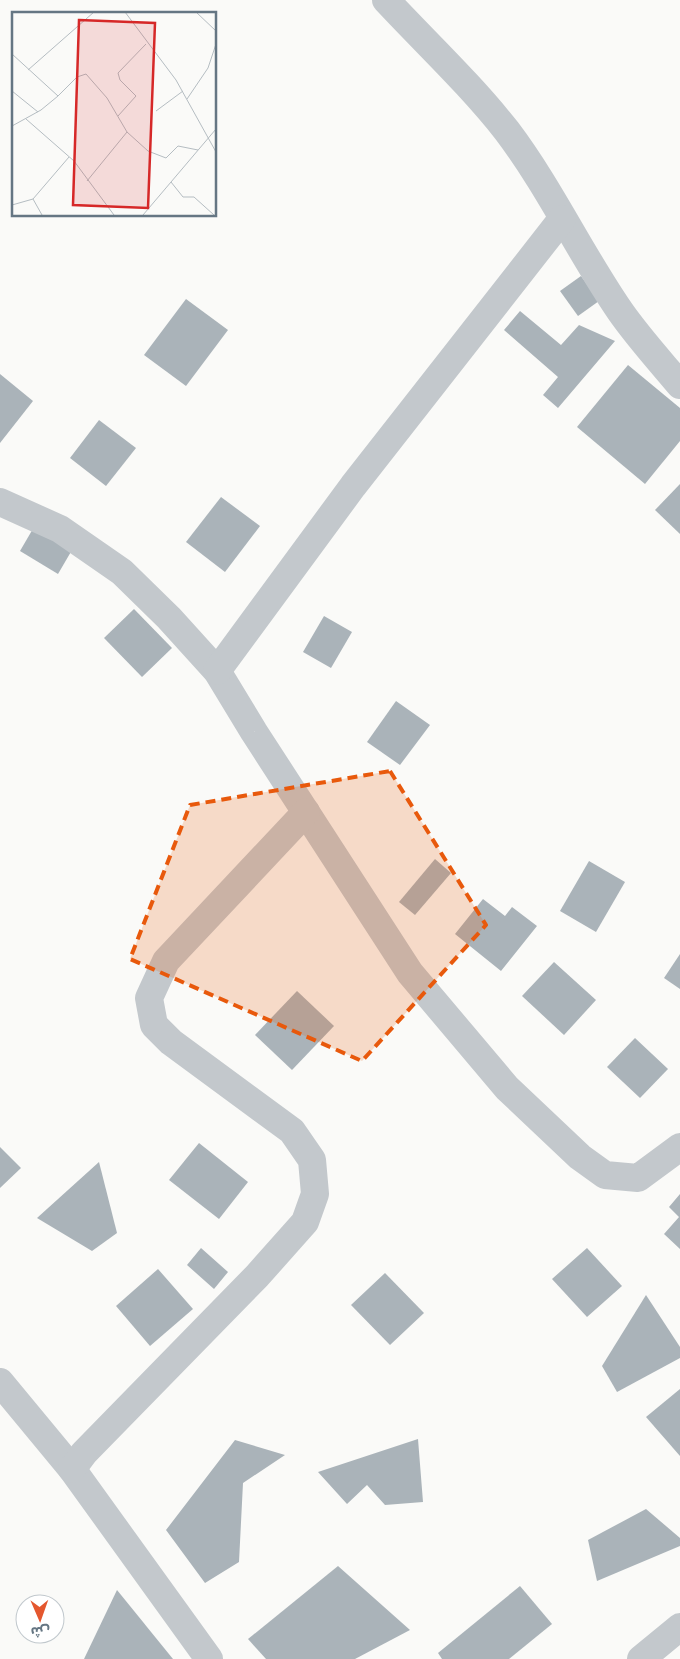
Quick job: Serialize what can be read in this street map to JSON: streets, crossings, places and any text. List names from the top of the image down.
{
  "north": "bottom"
}
